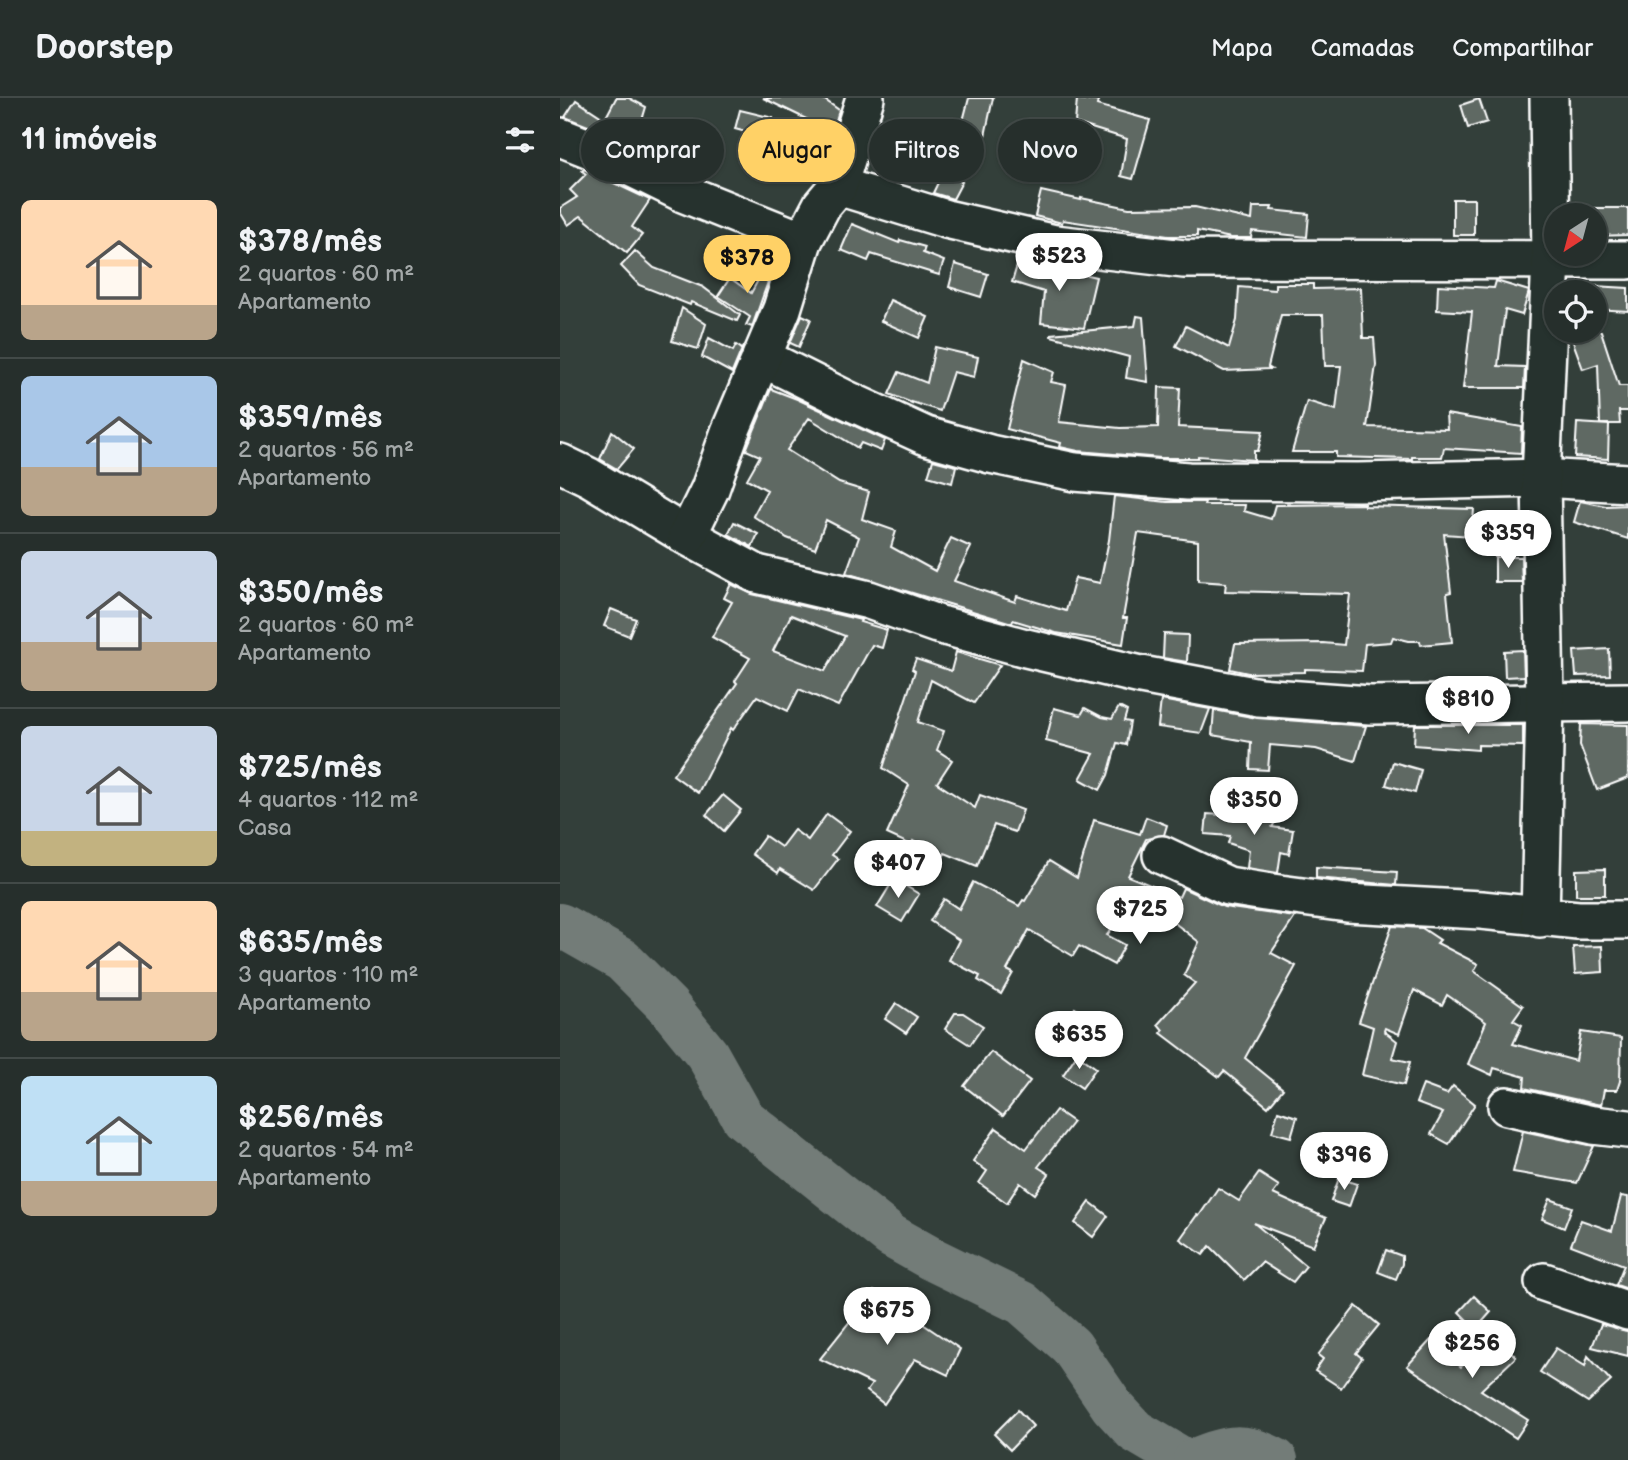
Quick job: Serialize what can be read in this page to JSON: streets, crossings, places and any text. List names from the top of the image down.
{
  "north": "bottom left",
  "page": {
    "header": "Doorstep",
    "nav": ["Mapa", "Camadas", "Compartilhar"],
    "heading": "11 imóveis",
    "chip": [
      "Comprar",
      "Alugar",
      "Filtros",
      "Novo"
    ],
    "list": [
      {
        "name": "$378/mês",
        "note": "2 quartos · 60 m² · Apartamento"
      },
      {
        "name": "$359/mês",
        "note": "2 quartos · 56 m² · Apartamento"
      },
      {
        "name": "$350/mês",
        "note": "2 quartos · 60 m² · Apartamento"
      },
      {
        "name": "$725/mês",
        "note": "4 quartos · 112 m² · Casa"
      },
      {
        "name": "$635/mês",
        "note": "3 quartos · 110 m² · Apartamento"
      },
      {
        "name": "$256/mês",
        "note": "2 quartos · 54 m² · Apartamento"
      }
    ],
    "price": [
      "$523",
      "$378",
      "$359",
      "$810",
      "$350",
      "$407",
      "$725",
      "$635",
      "$396",
      "$675",
      "$256"
    ]
  }
}
